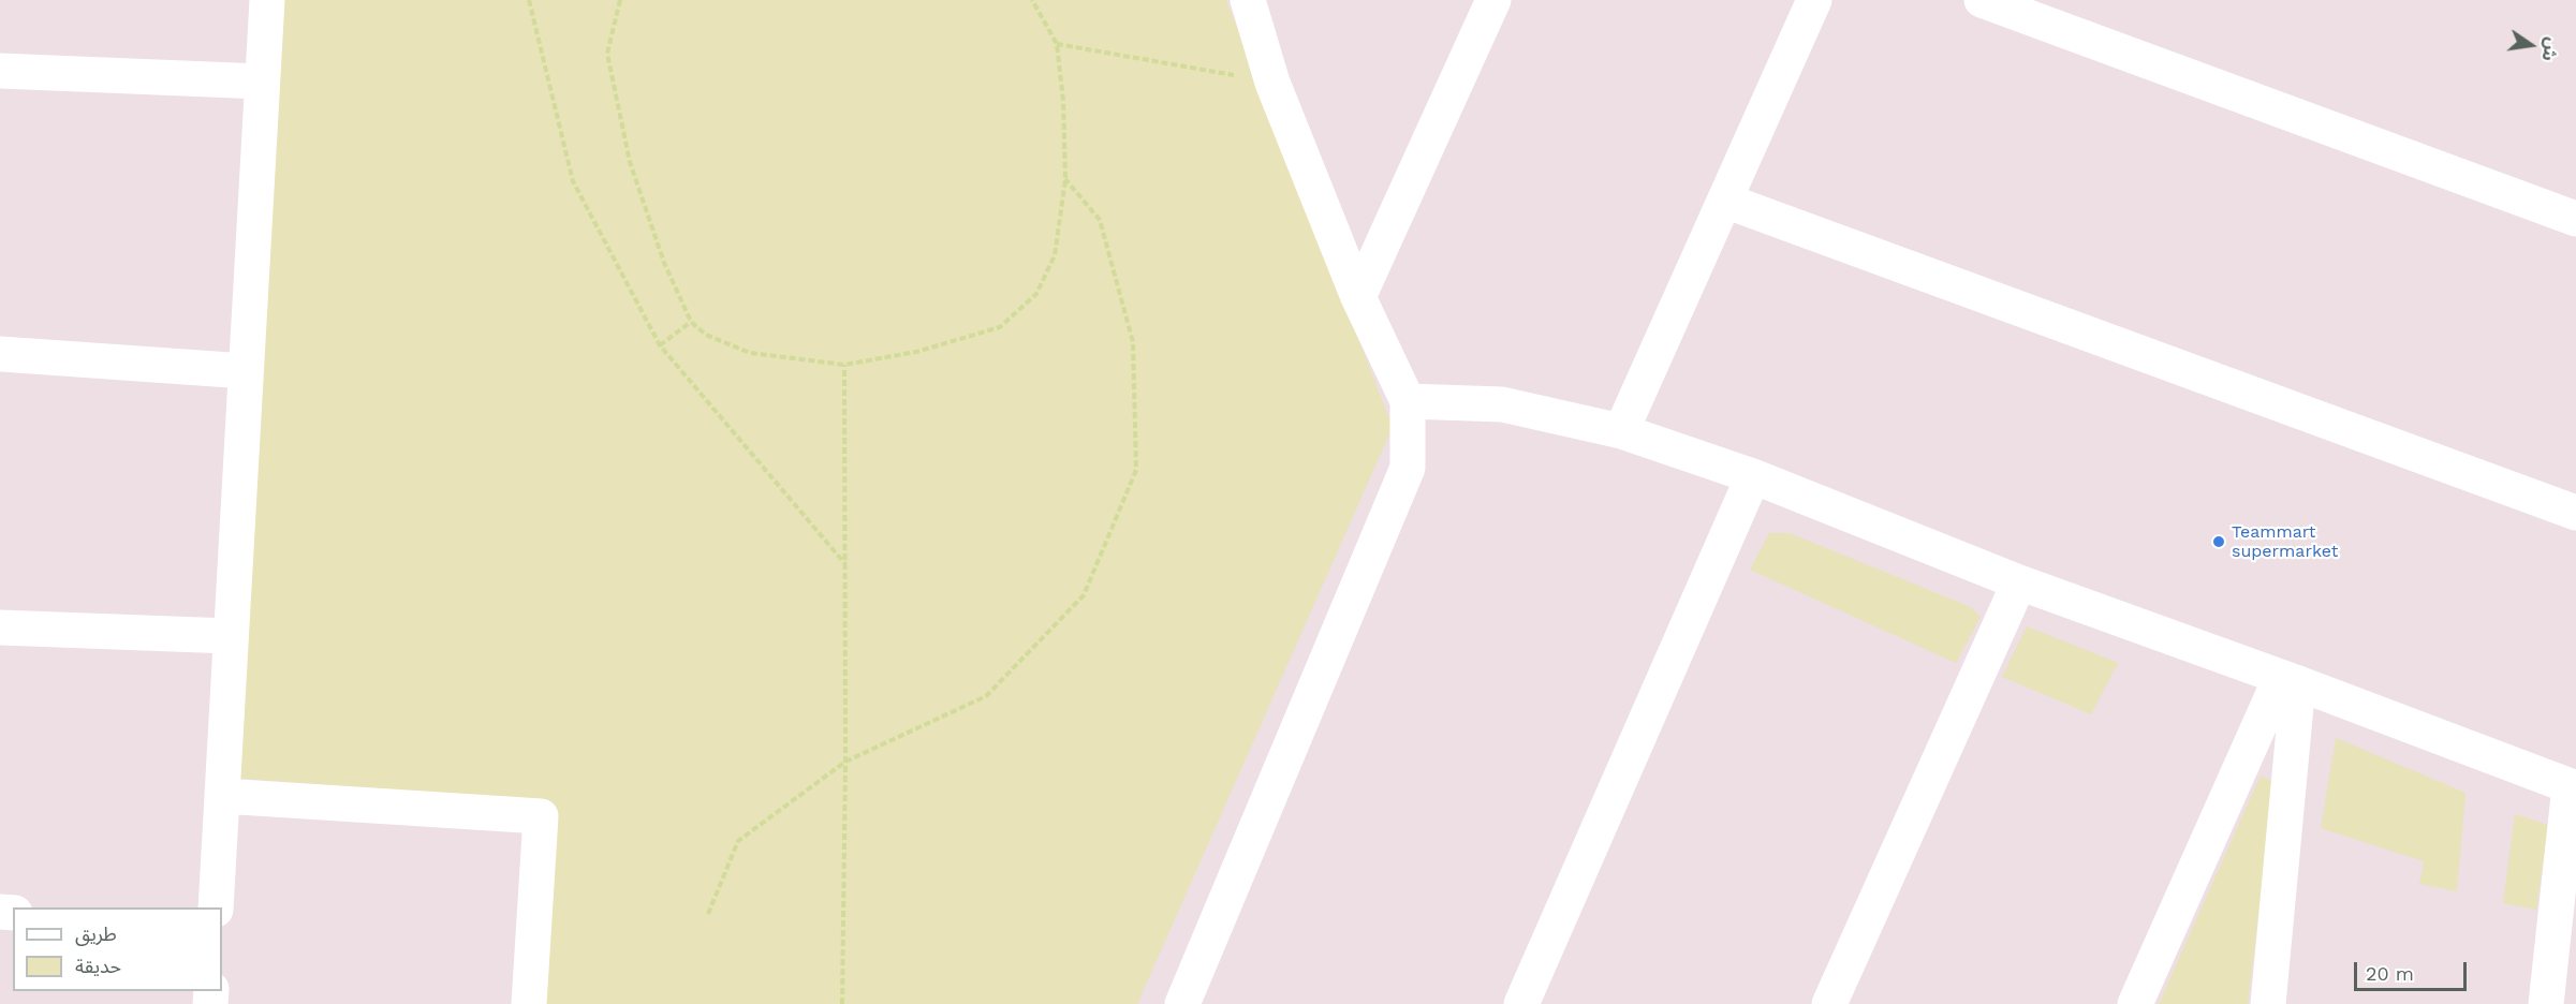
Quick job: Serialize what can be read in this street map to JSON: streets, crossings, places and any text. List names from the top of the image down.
{
  "places": ["Teammart supermarket"],
  "legend": ["طريق", "حديقة"],
  "scale_bar": "20 m",
  "north": "right"
}
